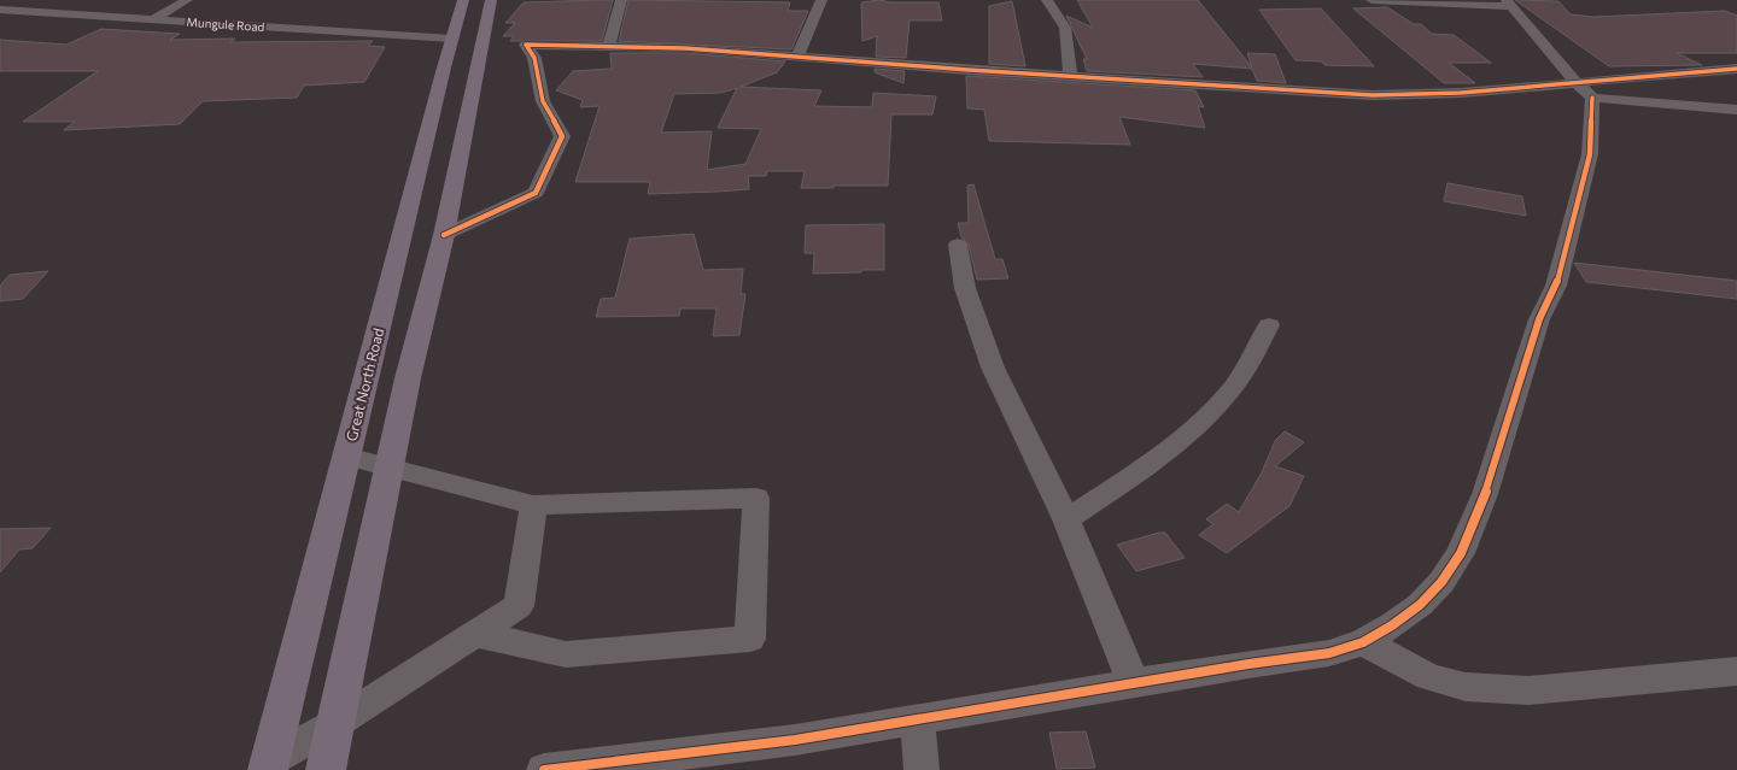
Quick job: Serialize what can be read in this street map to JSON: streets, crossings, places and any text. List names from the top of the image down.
{
  "streets": {
    "highway": ["Great North Road"],
    "street": ["Mungule Road"]
  },
  "crossings": [
    ["Mungule Road", "Great North Road"]
  ]
}
